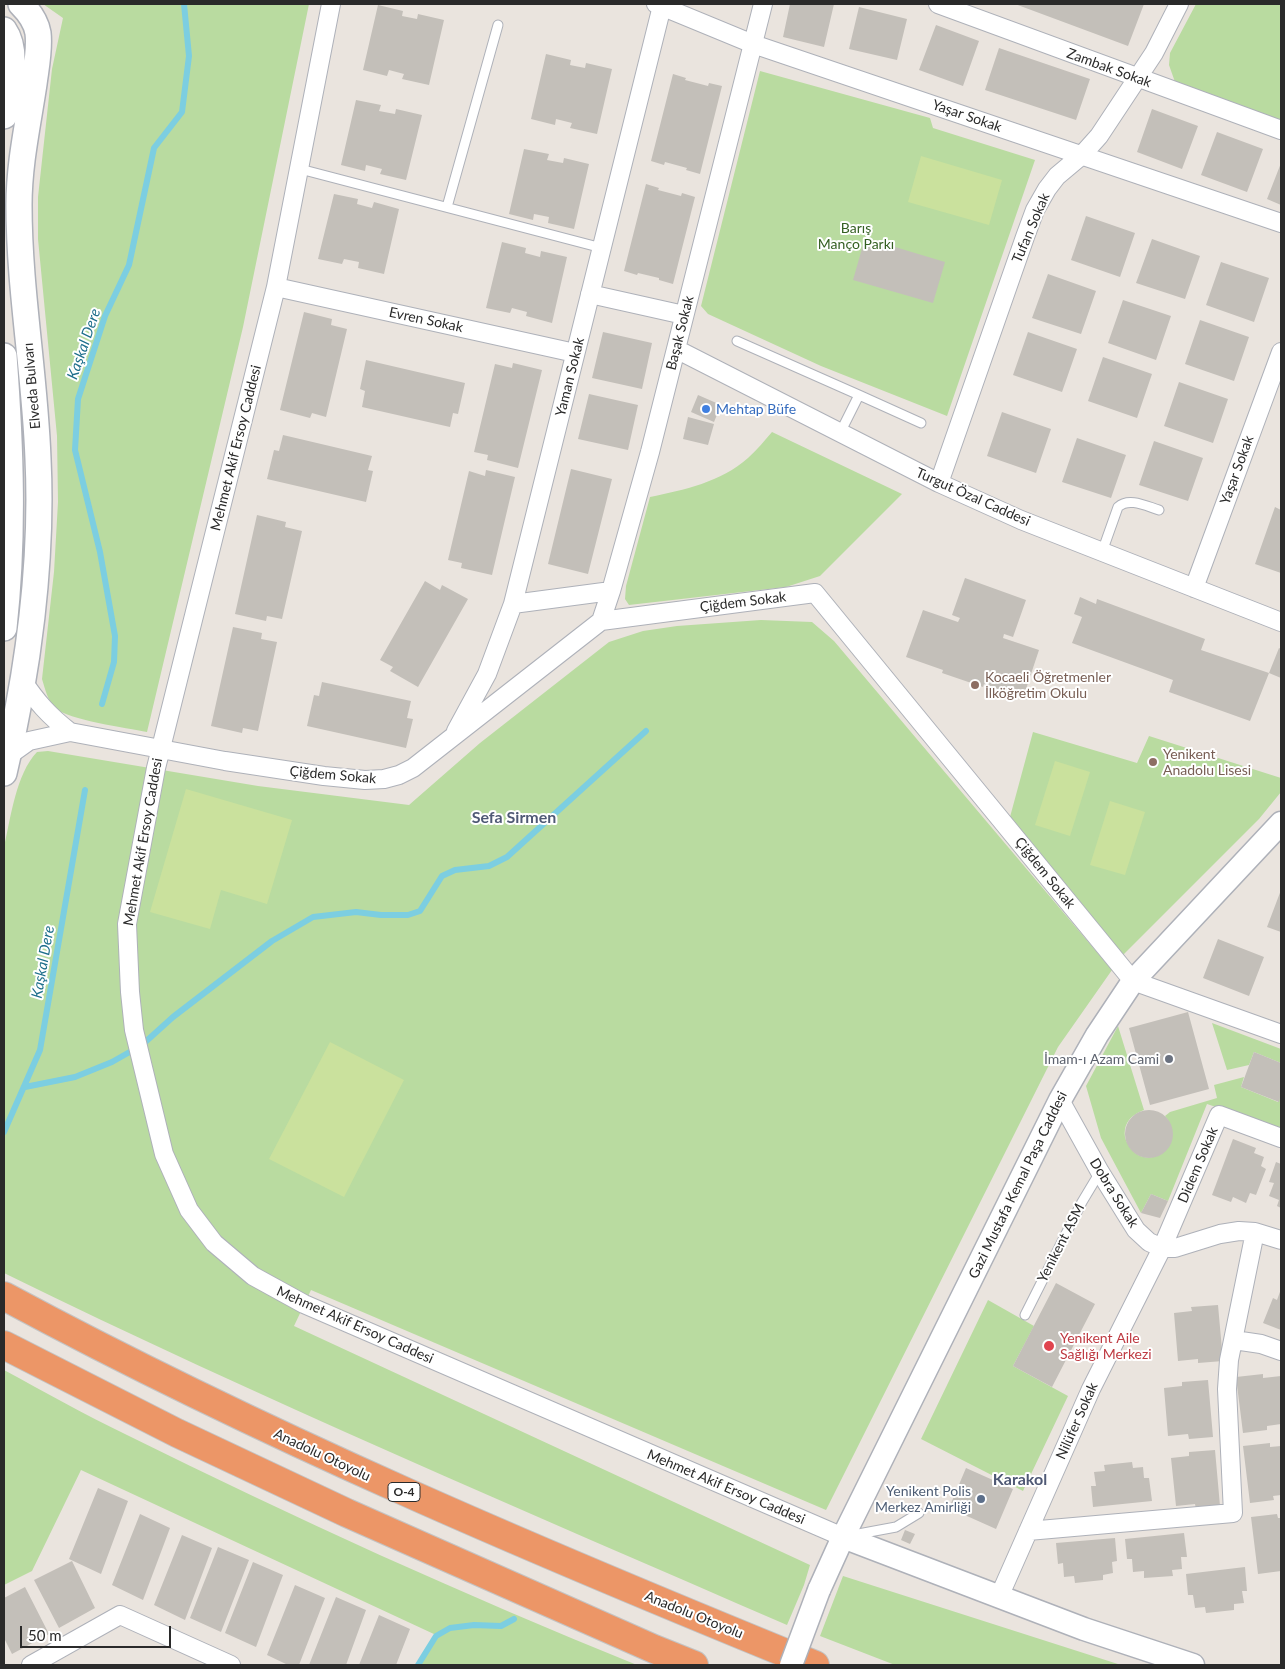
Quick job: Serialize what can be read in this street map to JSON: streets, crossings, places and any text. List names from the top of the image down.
{
  "streets": {
    "highway": ["Anadolu Otoyolu", "O-4"],
    "main road": ["Elveda Bulvarı"],
    "street": [
      "Zambak Sokak",
      "Yaşar Sokak",
      "Tufan Sokak",
      "Evren Sokak",
      "Başak Sokak",
      "Yaman Sokak",
      "Mehmet Akif Ersoy Caddesi",
      "Turgut Özal Caddesi",
      "Çiğdem Sokak",
      "Didem Sokak",
      "Gazi Mustafa Kemal Paşa Caddesi",
      "Dobra Sokak",
      "Nilüfer Sokak"
    ],
    "lane": ["Yenikent ASM"]
  },
  "crossings": [
    ["Zambak Sokak", "Tufan Sokak"],
    ["Yaşar Sokak", "Tufan Sokak"],
    ["Yaşar Sokak", "Başak Sokak"],
    ["Yaşar Sokak", "Yaman Sokak"],
    ["Yaşar Sokak", "Turgut Özal Caddesi"],
    ["Tufan Sokak", "Turgut Özal Caddesi"],
    ["Evren Sokak", "Yaman Sokak"],
    ["Evren Sokak", "Mehmet Akif Ersoy Caddesi"],
    ["Başak Sokak", "Turgut Özal Caddesi"],
    ["Başak Sokak", "Çiğdem Sokak"],
    ["Yaman Sokak", "Çiğdem Sokak"],
    ["Mehmet Akif Ersoy Caddesi", "Çiğdem Sokak"],
    ["Mehmet Akif Ersoy Caddesi", "Gazi Mustafa Kemal Paşa Caddesi"],
    ["Mehmet Akif Ersoy Caddesi", "Nilüfer Sokak"],
    ["Çiğdem Sokak", "Gazi Mustafa Kemal Paşa Caddesi"],
    ["Didem Sokak", "Dobra Sokak"],
    ["Didem Sokak", "Nilüfer Sokak"],
    ["Gazi Mustafa Kemal Paşa Caddesi", "Dobra Sokak"],
    ["Dobra Sokak", "Yenikent ASM"],
    ["Dobra Sokak", "Nilüfer Sokak"]
  ],
  "districts": ["Sefa Sirmen", "Karakol"],
  "water": ["Kaşkal Dere"],
  "parks": ["Barış Manço Parkı"],
  "places": [
    "Mehtap Büfe",
    "Kocaeli Öğretmenler İlköğretim Okulu",
    "Yenikent Anadolu Lisesi",
    "İmam-ı Azam Cami",
    "Yenikent Aile Sağlığı Merkezi",
    "Yenikent Polis Merkez Amirliği"
  ],
  "scale_bar": "50 m"
}
